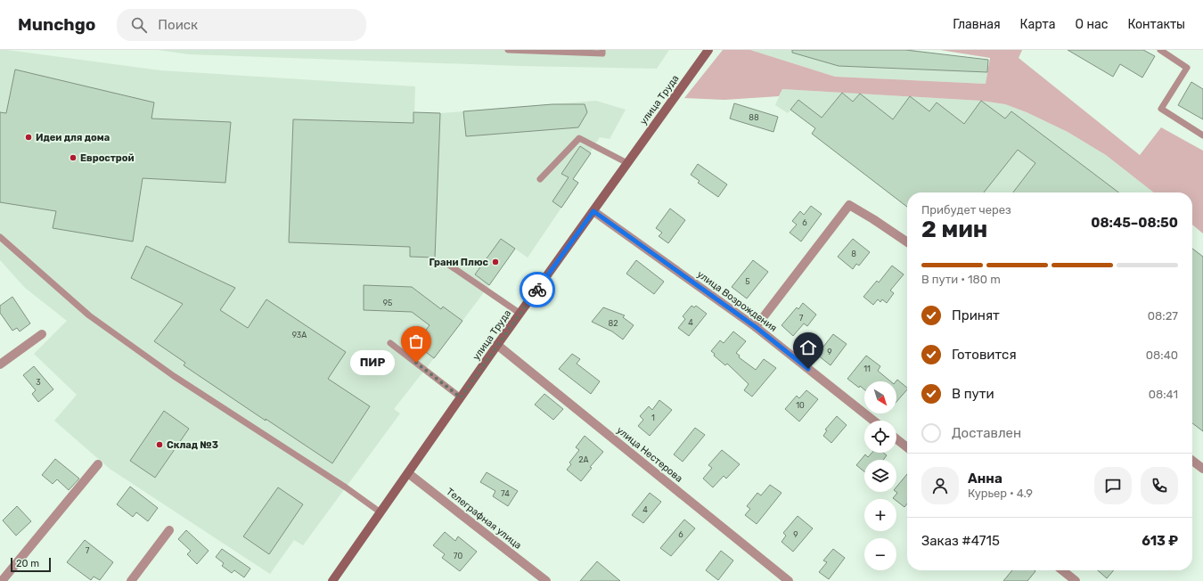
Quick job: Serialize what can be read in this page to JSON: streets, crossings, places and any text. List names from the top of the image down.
{
  "streets": {
    "street": [
      "улица Труда",
      "улица Возрождения",
      "улица Нестерова",
      "Телеграфная улица"
    ]
  },
  "crossings": [
    ["улица Труда", "улица Возрождения"],
    ["улица Труда", "улица Нестерова"],
    ["улица Труда", "Телеграфная улица"]
  ],
  "places": [
    "Идеи для дома",
    "Еврострой",
    "Грани Плюс",
    "ПИР",
    "Склад №3"
  ],
  "house_numbers": [
    "88",
    "6",
    "8",
    "5",
    "95",
    "7",
    "4",
    "82",
    "93А",
    "9",
    "11",
    "3",
    "10",
    "1",
    "2А",
    "74",
    "4",
    "6",
    "9",
    "7",
    "70"
  ],
  "scale_bar": "20 m",
  "north": "bottom right",
  "page": {
    "header": "Munchgo",
    "search": "Поиск",
    "nav": [
      "Главная",
      "Карта",
      "О нас",
      "Контакты"
    ],
    "heading": ["2 мин", "Прибудет через", "08:45–08:50"],
    "panel": [
      "Анна",
      "Курьер · 4.9",
      "Заказ #4715",
      "613 ₽"
    ],
    "bar": "В пути · 180 m",
    "list": [
      ["Принят", "08:27"],
      ["Готовится", "08:40"],
      ["В пути", "08:41"],
      "Доставлен"
    ],
    "bubble": "ПИР",
    "map_buttons": ["+", "−"],
    "scale": "20 m"
  }
}
